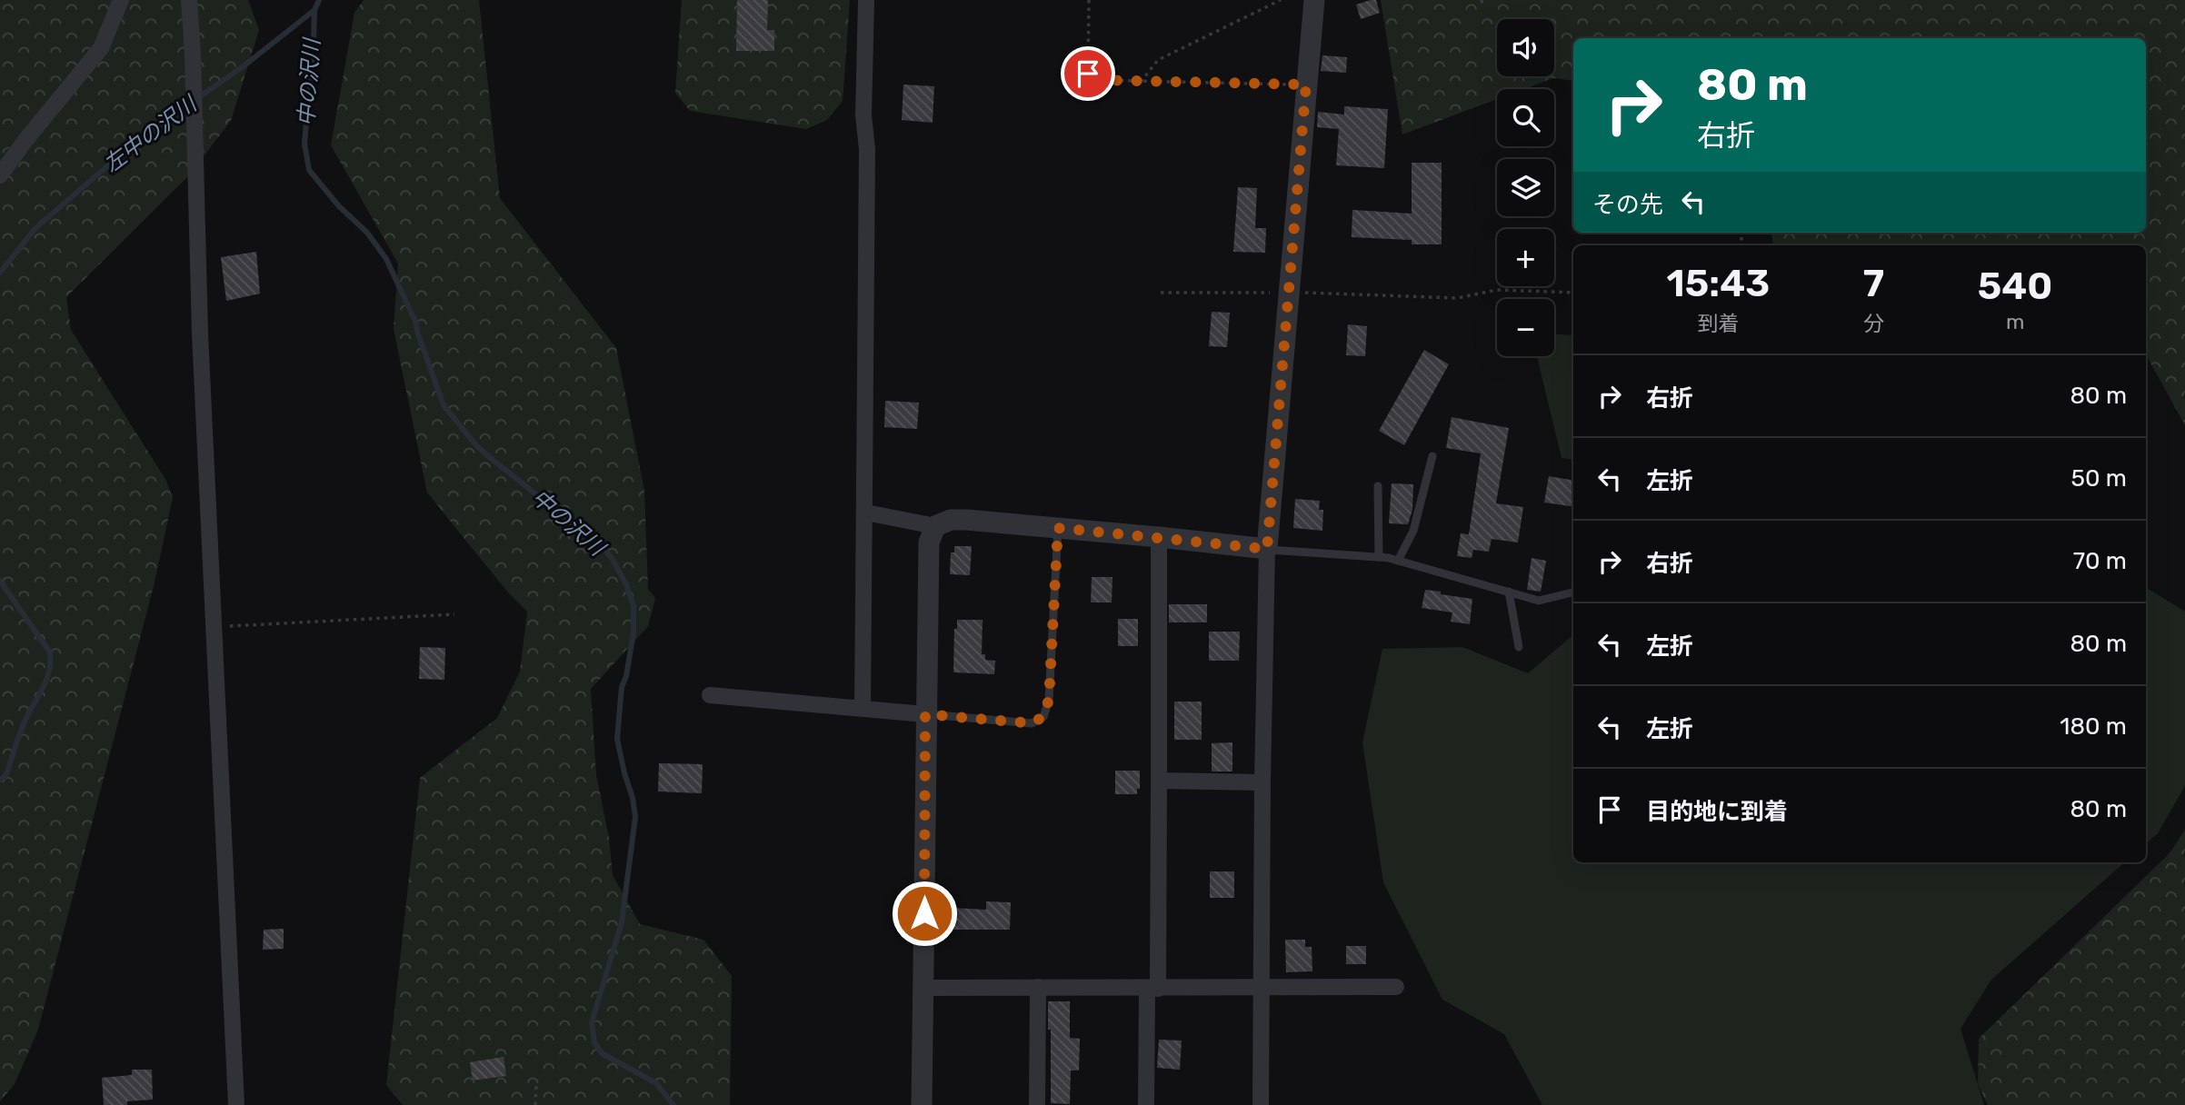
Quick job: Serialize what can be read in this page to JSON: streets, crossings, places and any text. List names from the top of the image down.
{
  "water": ["中の沢川", "左中の沢川"],
  "page": {
    "map_buttons": ["+", "−"],
    "turn": ["80 m", "右折"],
    "then": "その先",
    "eta": [
      "15:43",
      "到着",
      "7",
      "分",
      "540",
      "m"
    ],
    "list": [
      {
        "name": "右折",
        "value": "80 m"
      },
      {
        "name": "左折",
        "value": "50 m"
      },
      {
        "name": "右折",
        "value": "70 m"
      },
      {
        "name": "左折",
        "value": "80 m"
      },
      {
        "name": "左折",
        "value": "180 m"
      },
      {
        "name": "目的地に到着",
        "value": "80 m"
      }
    ]
  }
}
